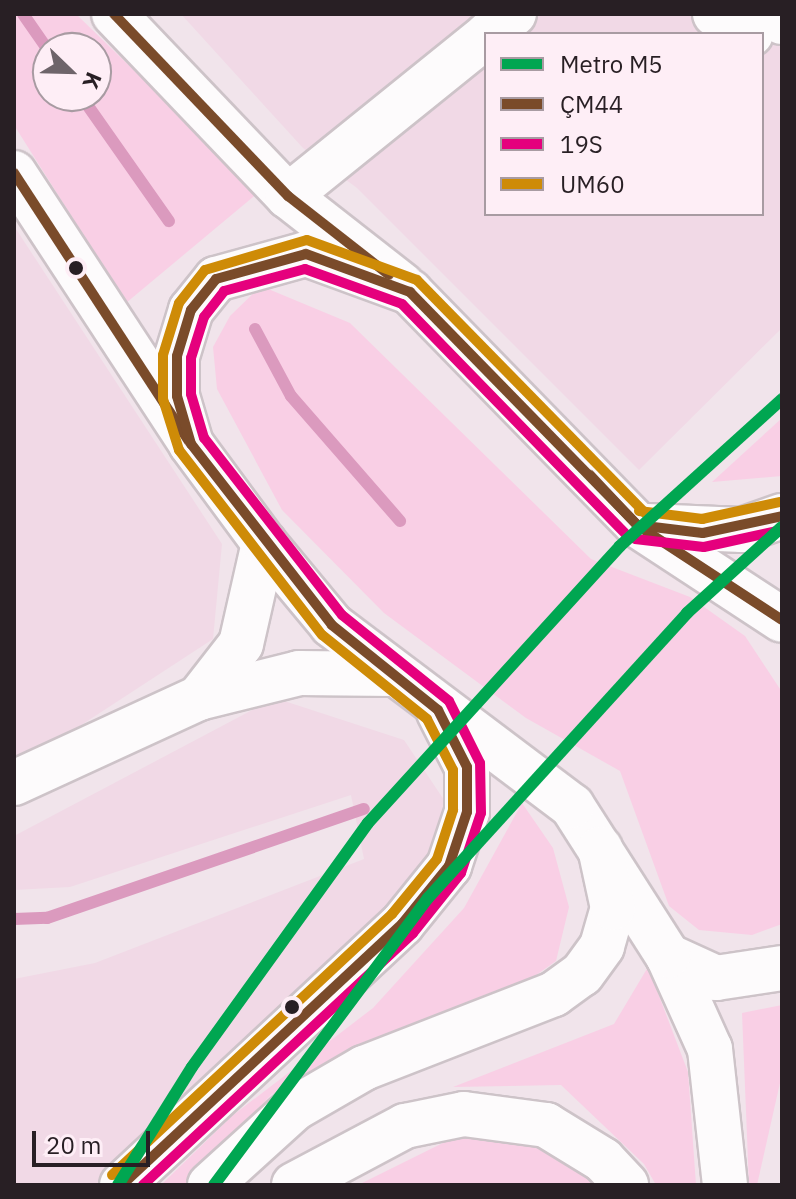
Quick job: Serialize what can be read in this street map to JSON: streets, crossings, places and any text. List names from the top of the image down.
{
  "lines": [
    "transit line ÇM44",
    "transit line UM60",
    "transit line 19S",
    "metro line M5"
  ],
  "legend": [
    "Metro M5",
    "ÇM44",
    "19S",
    "UM60"
  ],
  "scale_bar": "20 m",
  "north": "bottom right"
}
